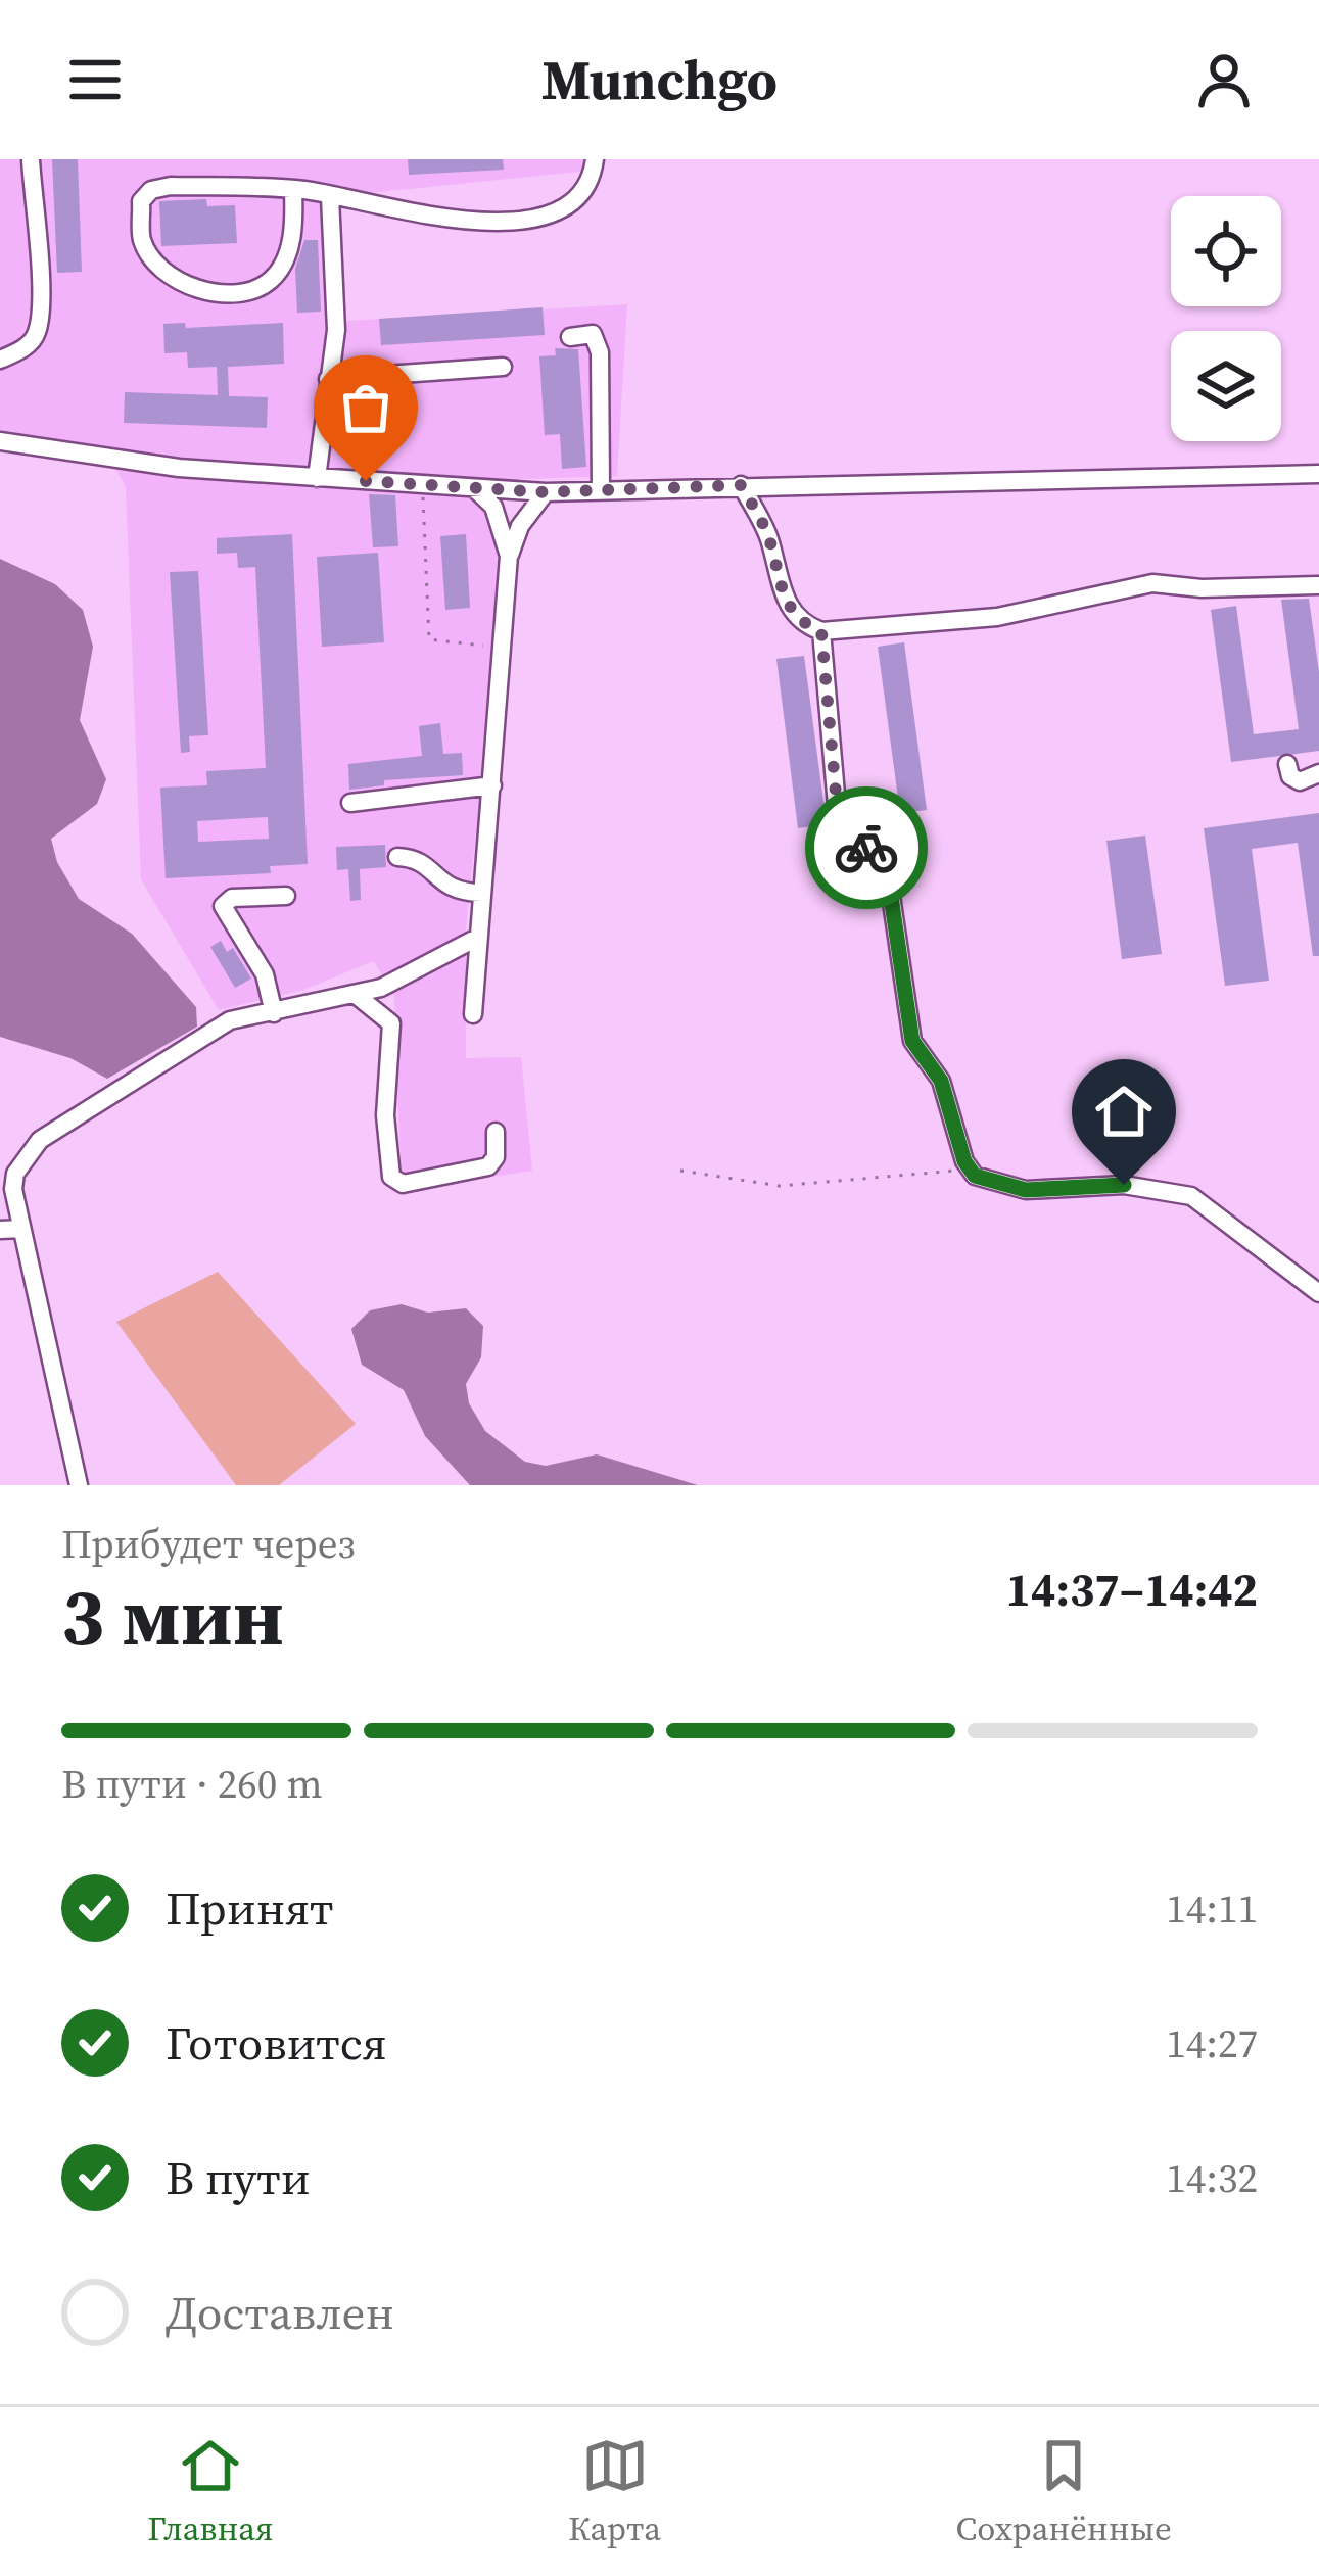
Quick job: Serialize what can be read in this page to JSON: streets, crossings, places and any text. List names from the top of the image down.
{
  "page": {
    "header": "Munchgo",
    "heading": ["3 мин", "Прибудет через", "14:37–14:42"],
    "bar": "В пути · 260 m",
    "list": [
      ["Принят", "14:11"],
      ["Готовится", "14:27"],
      ["В пути", "14:32"],
      "Доставлен"
    ],
    "tabs": ["Главная", "Карта", "Сохранённые"]
  }
}
